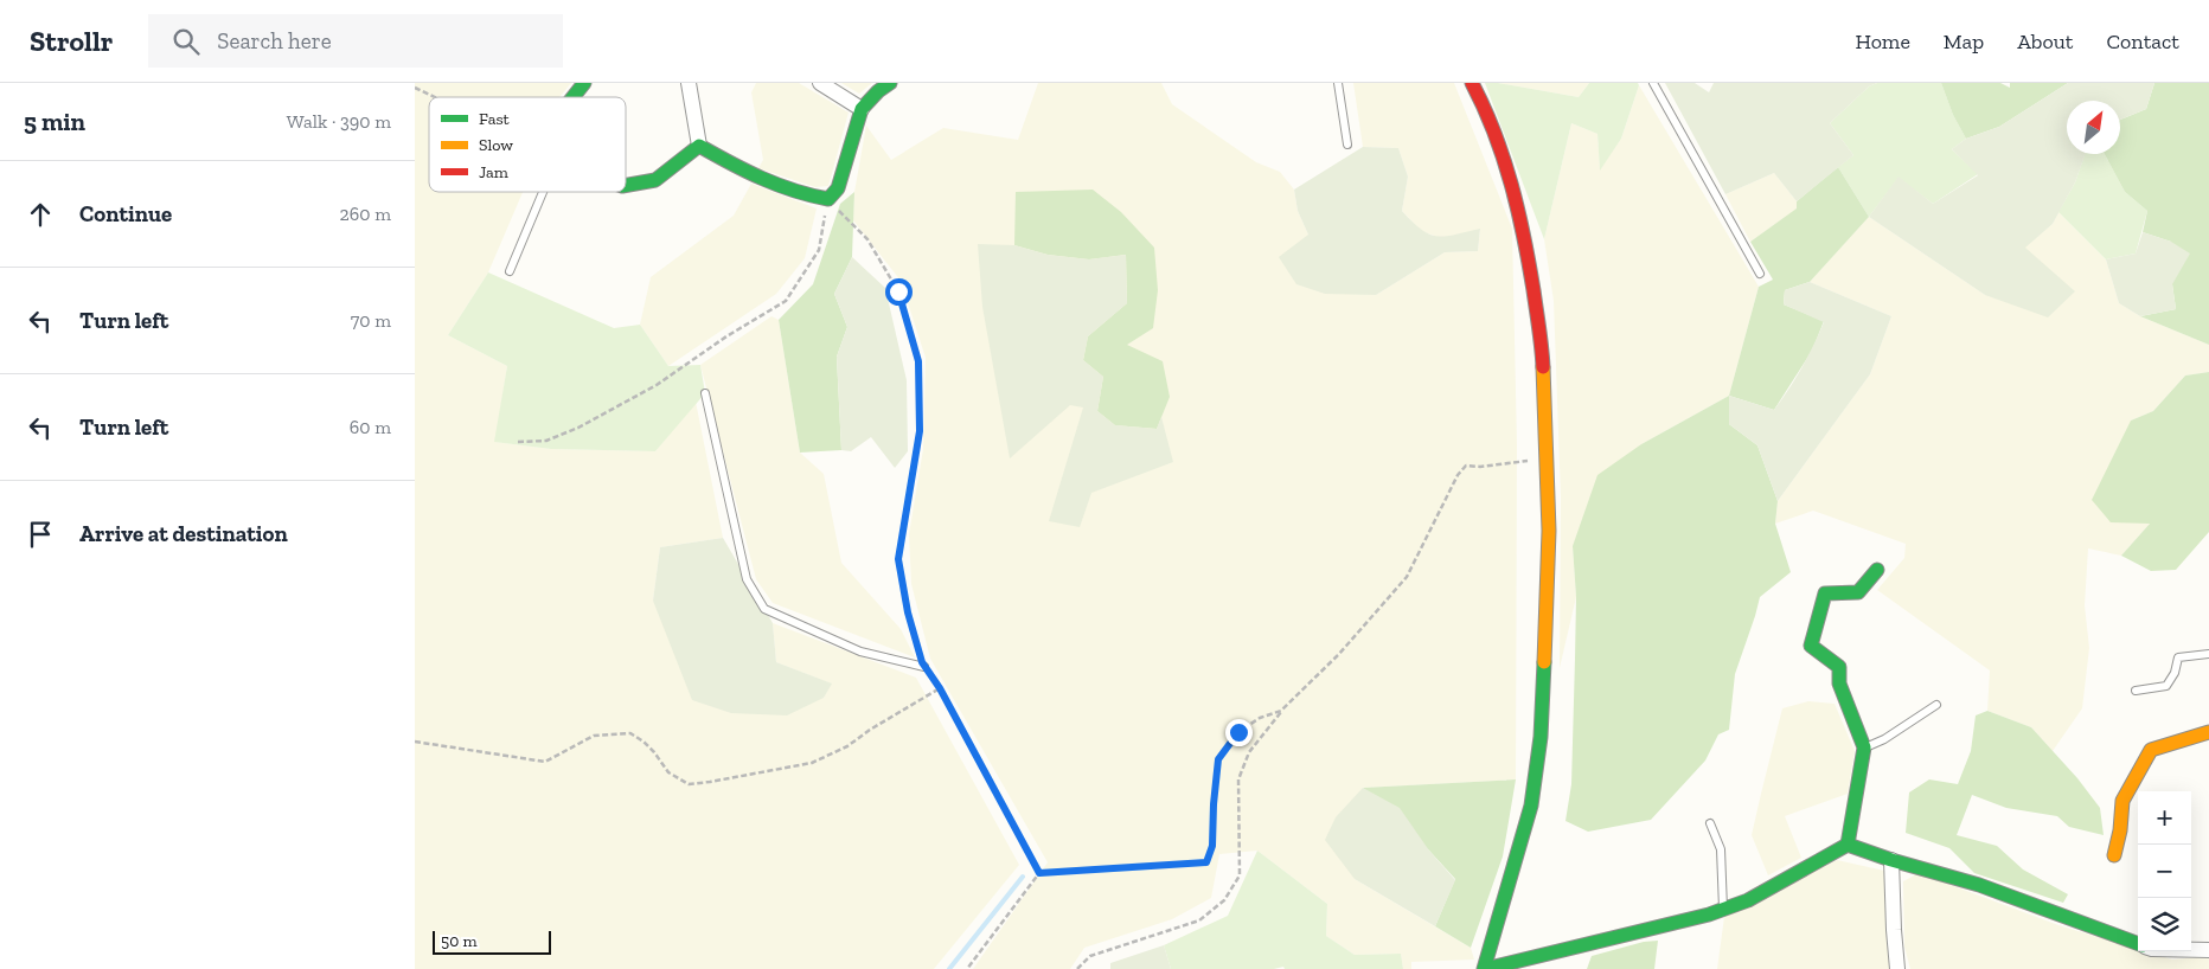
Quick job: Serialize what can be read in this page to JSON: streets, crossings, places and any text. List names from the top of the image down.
{
  "legend": ["Fast", "Slow", "Jam"],
  "scale_bar": "50 m",
  "north": "top right",
  "page": {
    "header": "Strollr",
    "search": "Search here",
    "nav": [
      "Home",
      "Map",
      "About",
      "Contact"
    ],
    "heading": ["5 min", "Walk · 390 m"],
    "list": [
      ["Continue", "260 m"],
      ["Turn left", "70 m"],
      ["Turn left", "60 m"],
      "Arrive at destination"
    ],
    "map_buttons": ["+", "−"],
    "scale": "50 m"
  }
}
